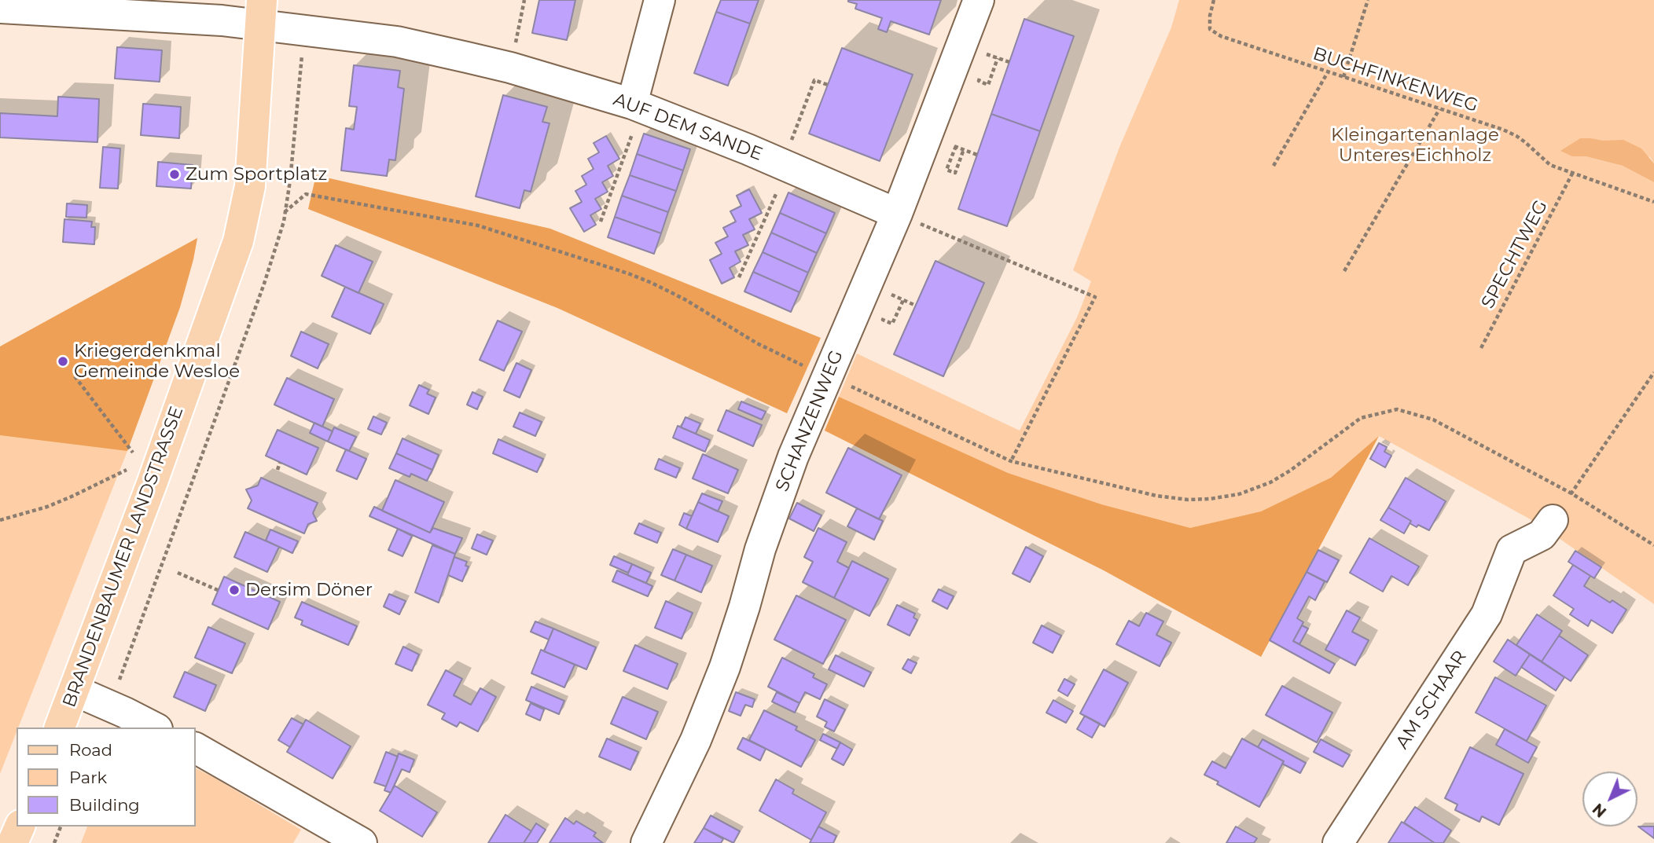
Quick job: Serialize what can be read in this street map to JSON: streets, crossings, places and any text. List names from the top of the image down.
{
  "streets": {
    "main road": ["BRANDENBAUMER LANDSTRASSE"],
    "street": ["AUF DEM SANDE", "SCHANZENWEG", "AM SCHAAR"],
    "path": ["BUCHFINKENWEG", "SPECHTWEG"]
  },
  "crossings": [
    ["BUCHFINKENWEG", "SPECHTWEG"],
    ["AUF DEM SANDE", "SCHANZENWEG"],
    ["AUF DEM SANDE", "BRANDENBAUMER LANDSTRASSE"]
  ],
  "parks": ["Kleingartenanlage Unteres Eichholz"],
  "places": ["Zum Sportplatz", "Kriegerdenkmal Gemeinde Wesloe", "Dersim Döner"],
  "legend": ["Road", "Park", "Building"],
  "north": "bottom left"
}
